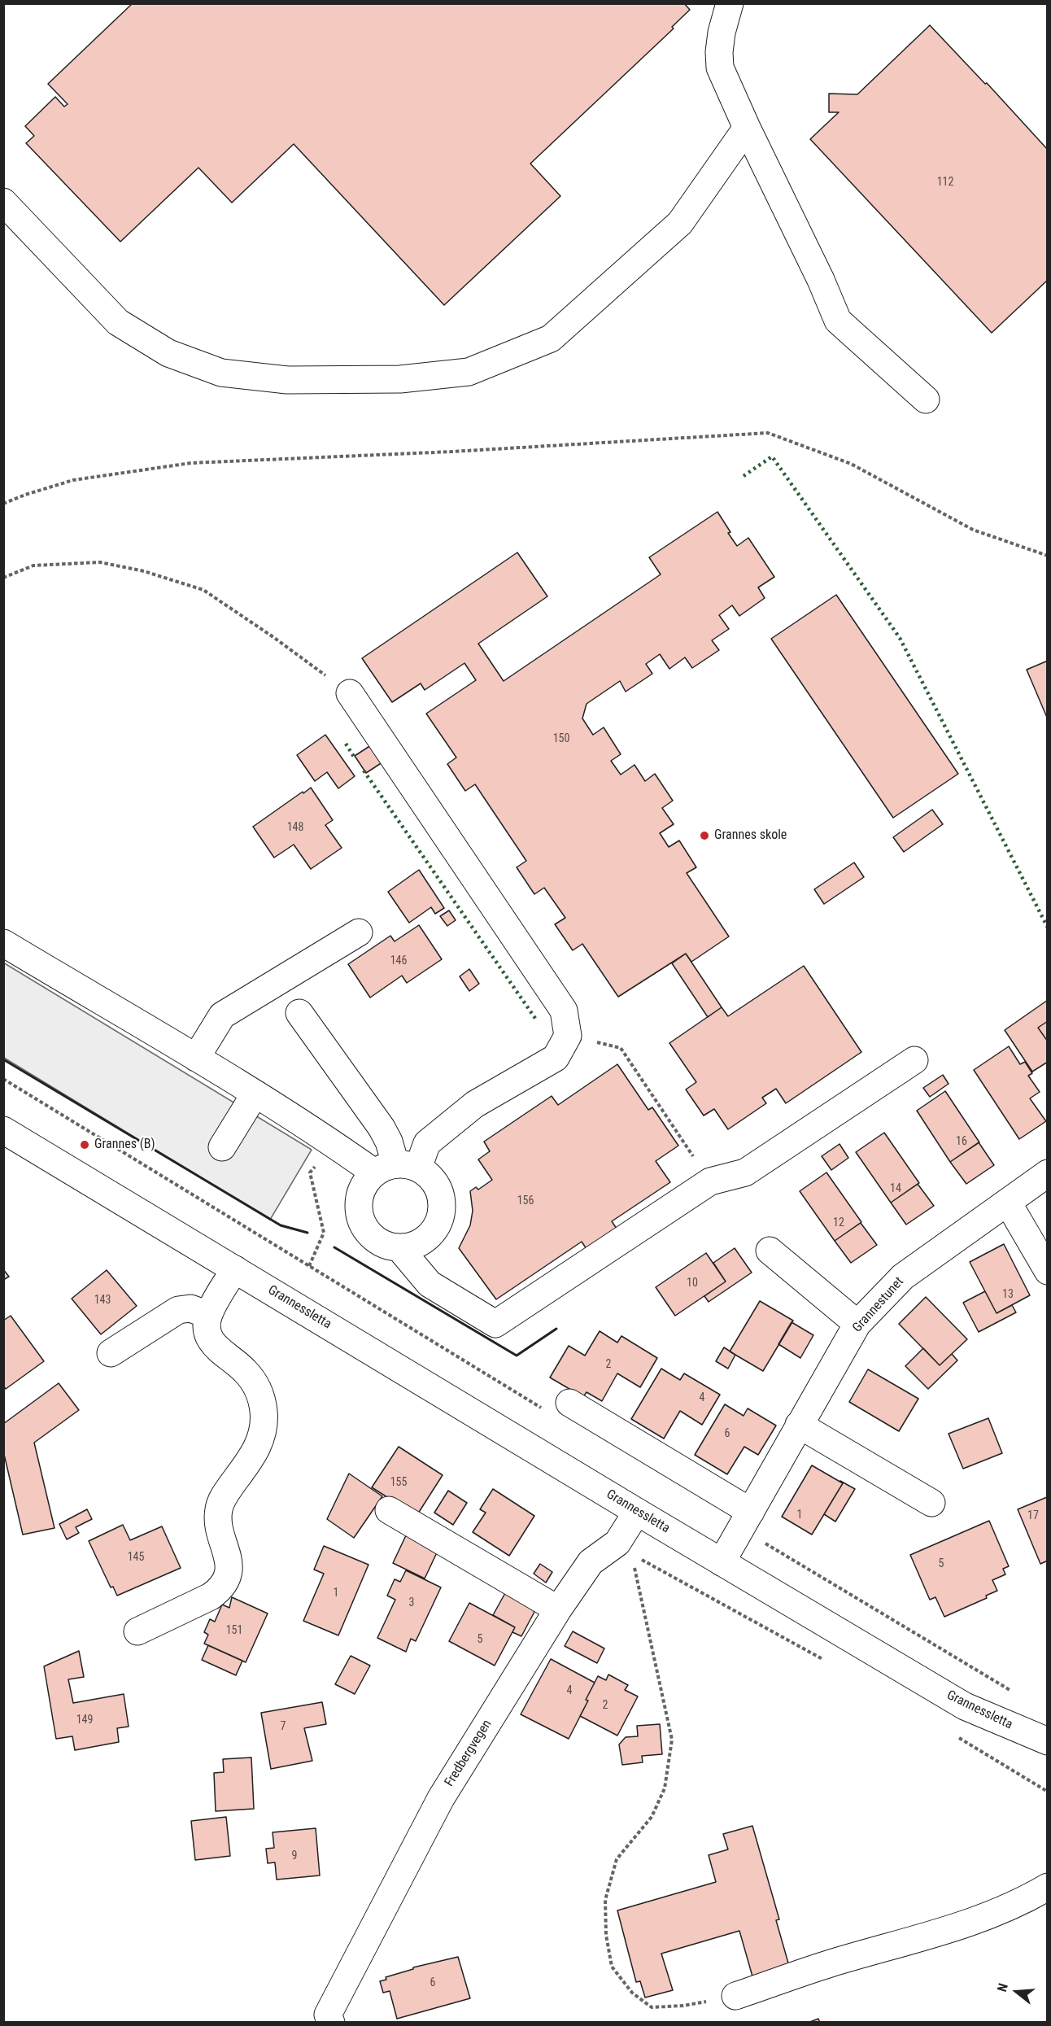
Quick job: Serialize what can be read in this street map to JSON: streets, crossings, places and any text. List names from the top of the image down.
{
  "streets": {
    "street": ["Grannestunet", "Grannessletta", "Fredbergvegen"]
  },
  "crossings": [
    ["Grannestunet", "Grannessletta"],
    ["Grannessletta", "Fredbergvegen"]
  ],
  "places": ["Grannes skole", "Grannes (B)"],
  "house_numbers": [
    "112",
    "150",
    "148",
    "146",
    "16",
    "14",
    "156",
    "12",
    "10",
    "13",
    "143",
    "2",
    "4",
    "6",
    "155",
    "1",
    "17",
    "145",
    "5",
    "1",
    "3",
    "151",
    "5",
    "4",
    "2",
    "149",
    "7",
    "9",
    "6"
  ],
  "north": "left"
}
